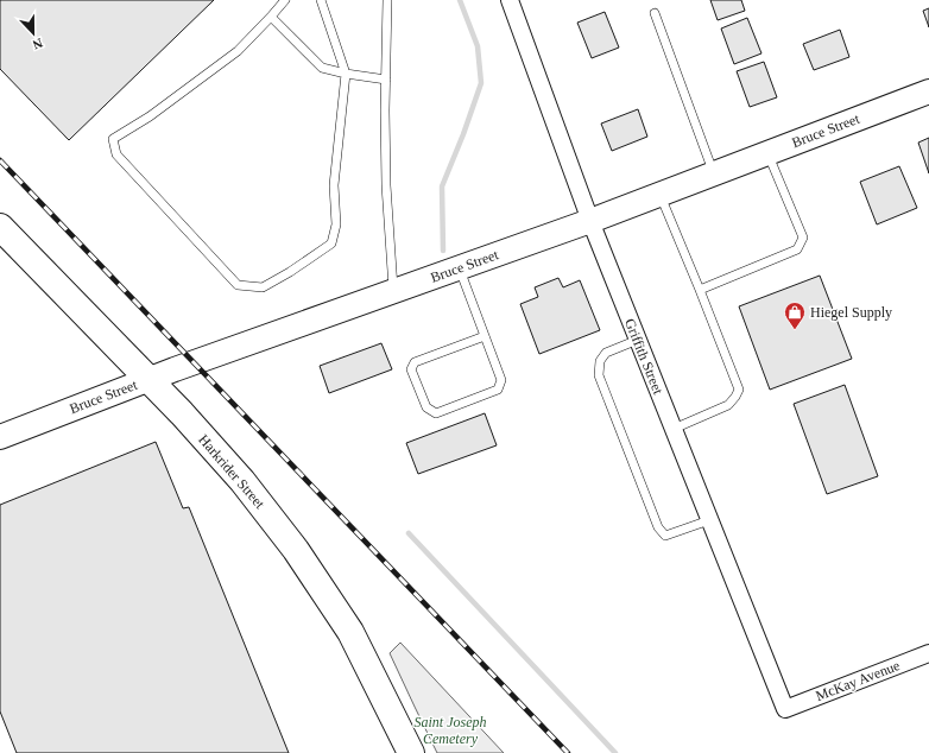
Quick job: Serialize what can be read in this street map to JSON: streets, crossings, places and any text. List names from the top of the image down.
{
  "streets": {
    "main road": ["Harkrider Street"],
    "street": ["Bruce Street", "Griffith Street", "McKay Avenue"]
  },
  "crossings": [
    ["Bruce Street", "Griffith Street"],
    ["Bruce Street", "Harkrider Street"],
    ["Griffith Street", "McKay Avenue"]
  ],
  "parks": ["Saint Joseph Cemetery"],
  "places": {
    "shop": ["Hiegel Supply"]
  },
  "north": "bottom"
}
